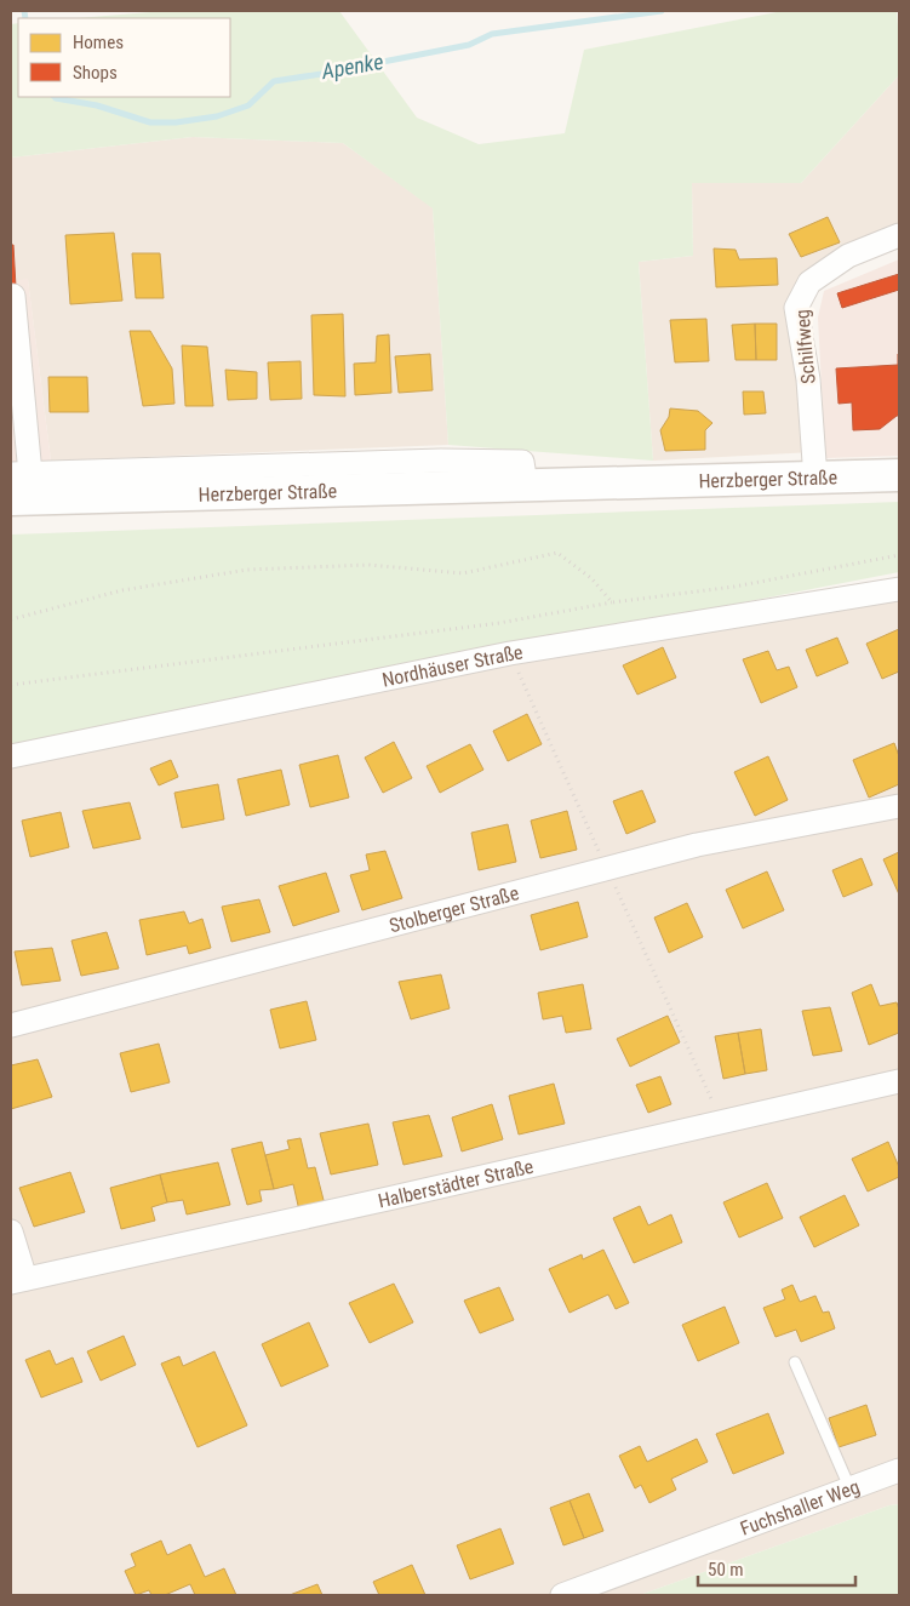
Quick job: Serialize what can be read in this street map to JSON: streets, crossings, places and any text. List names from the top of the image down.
{
  "streets": {
    "street": [
      "Schilfweg",
      "Herzberger Straße",
      "Nordhäuser Straße",
      "Stolberger Straße",
      "Halberstädter Straße",
      "Fuchshaller Weg"
    ]
  },
  "crossings": [
    ["Schilfweg", "Herzberger Straße"]
  ],
  "water": ["Apenke"],
  "legend": ["Homes", "Shops"],
  "scale_bar": "50 m"
}
